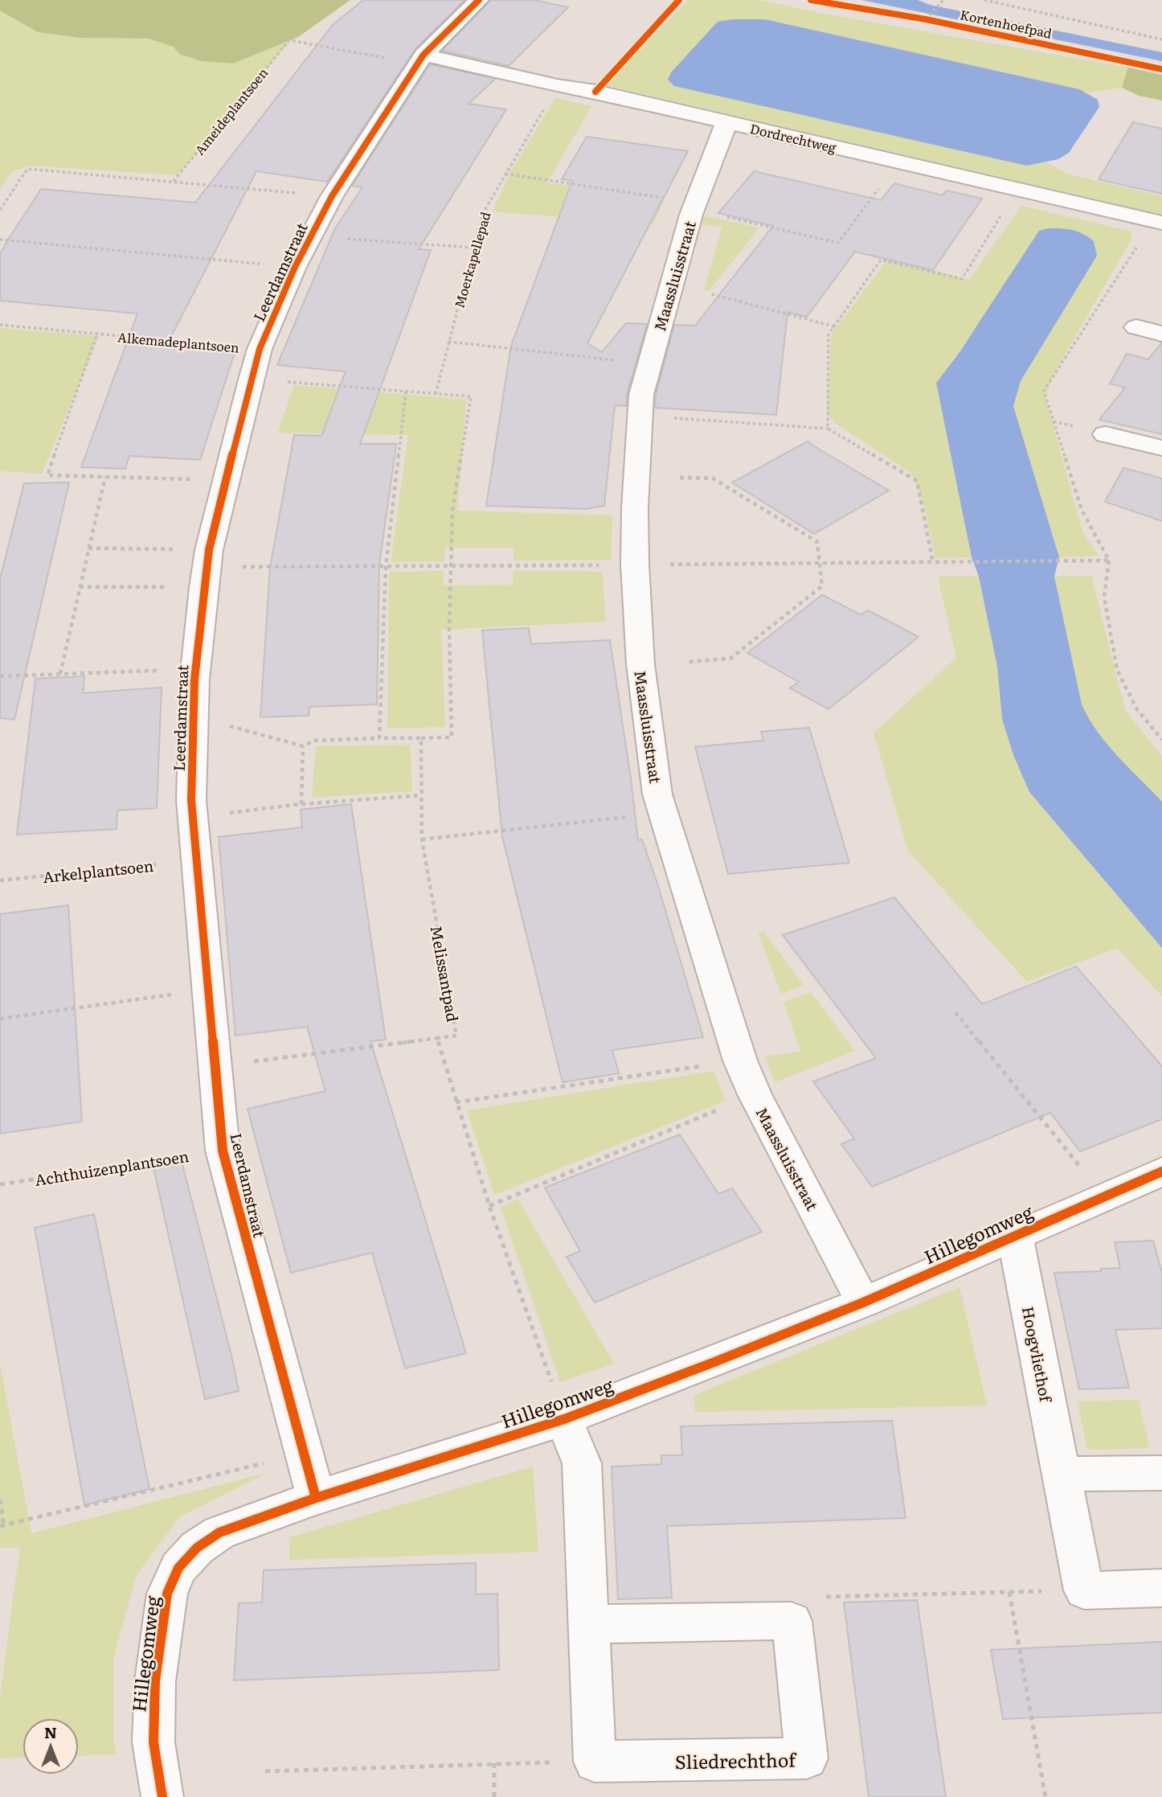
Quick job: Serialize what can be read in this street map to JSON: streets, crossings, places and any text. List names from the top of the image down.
{
  "streets": {
    "street": [
      "Dordrechtweg",
      "Leerdamstraat",
      "Maassluisstraat",
      "Hillegomweg",
      "Hoogvliethof",
      "Sliedrechthof"
    ],
    "path": [
      "Ameideplantsoen",
      "Moerkapellepad",
      "Alkemadeplantsoen",
      "Arkelplantsoen",
      "Melissantpad",
      "Achthuizenplantsoen"
    ],
    "cycle path": ["Kortenhoefpad"]
  },
  "crossings": [
    ["Ameideplantsoen", "Dordrechtweg"],
    ["Ameideplantsoen", "Leerdamstraat"],
    ["Dordrechtweg", "Leerdamstraat"],
    ["Dordrechtweg", "Maassluisstraat"],
    ["Leerdamstraat", "Alkemadeplantsoen"],
    ["Leerdamstraat", "Arkelplantsoen"],
    ["Leerdamstraat", "Achthuizenplantsoen"],
    ["Leerdamstraat", "Hillegomweg"],
    ["Maassluisstraat", "Hillegomweg"],
    ["Melissantpad", "Hillegomweg"],
    ["Hillegomweg", "Hoogvliethof"]
  ],
  "north": "top"
}
